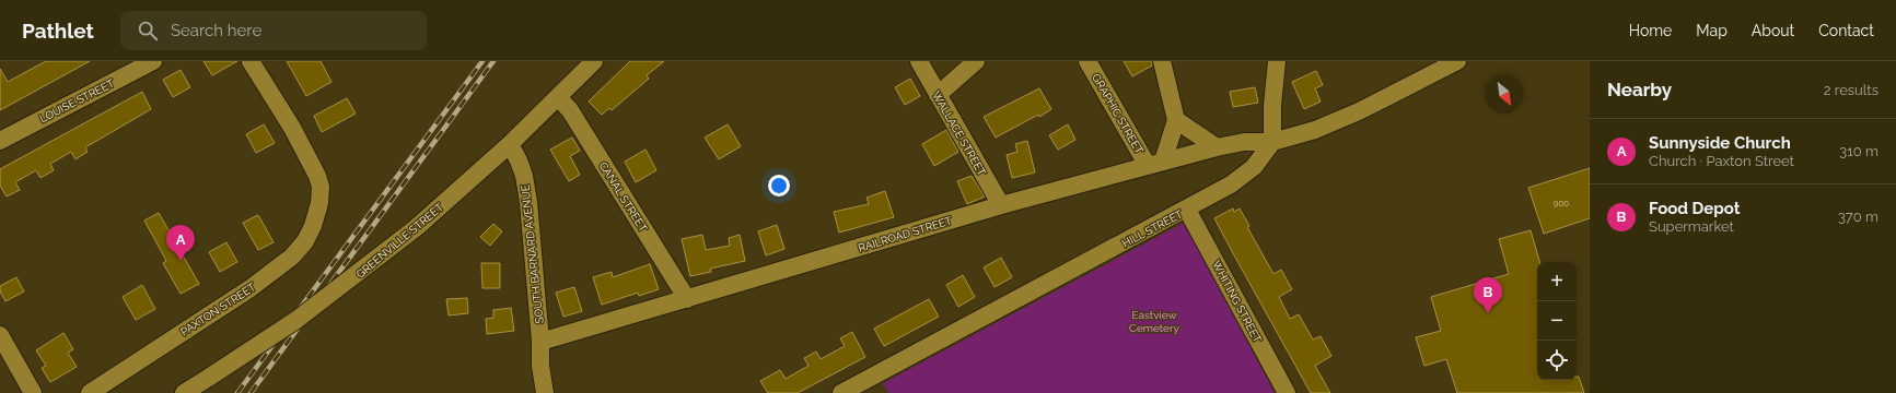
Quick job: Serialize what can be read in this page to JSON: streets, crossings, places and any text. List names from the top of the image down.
{
  "streets": {
    "street": [
      "LOUISE STREET",
      "GRAPHIC STREET",
      "WALLACE STREET",
      "CANAL STREET",
      "HILL STREET",
      "RAILROAD STREET",
      "GREENVILLE STREET",
      "SOUTH BARNARD AVENUE",
      "WHITING STREET",
      "PAXTON STREET"
    ]
  },
  "crossings": [
    ["GRAPHIC STREET", "RAILROAD STREET"],
    ["WALLACE STREET", "RAILROAD STREET"],
    ["CANAL STREET", "RAILROAD STREET"],
    ["CANAL STREET", "GREENVILLE STREET"],
    ["HILL STREET", "RAILROAD STREET"],
    ["HILL STREET", "WHITING STREET"],
    ["RAILROAD STREET", "SOUTH BARNARD AVENUE"],
    ["GREENVILLE STREET", "SOUTH BARNARD AVENUE"]
  ],
  "parks": ["Eastview Cemetery"],
  "house_numbers": ["900"],
  "north": "bottom right",
  "page": {
    "header": "Pathlet",
    "search": "Search here",
    "nav": [
      "Home",
      "Map",
      "About",
      "Contact"
    ],
    "heading": ["Nearby", "2 results"],
    "list": [
      {
        "mark": "A",
        "name": "Sunnyside Church",
        "note": "Church · Paxton Street",
        "value": "310 m"
      },
      {
        "mark": "B",
        "name": "Food Depot",
        "note": "Supermarket",
        "value": "370 m"
      }
    ],
    "pins": ["A", "B"],
    "map_buttons": ["+", "−"]
  }
}
